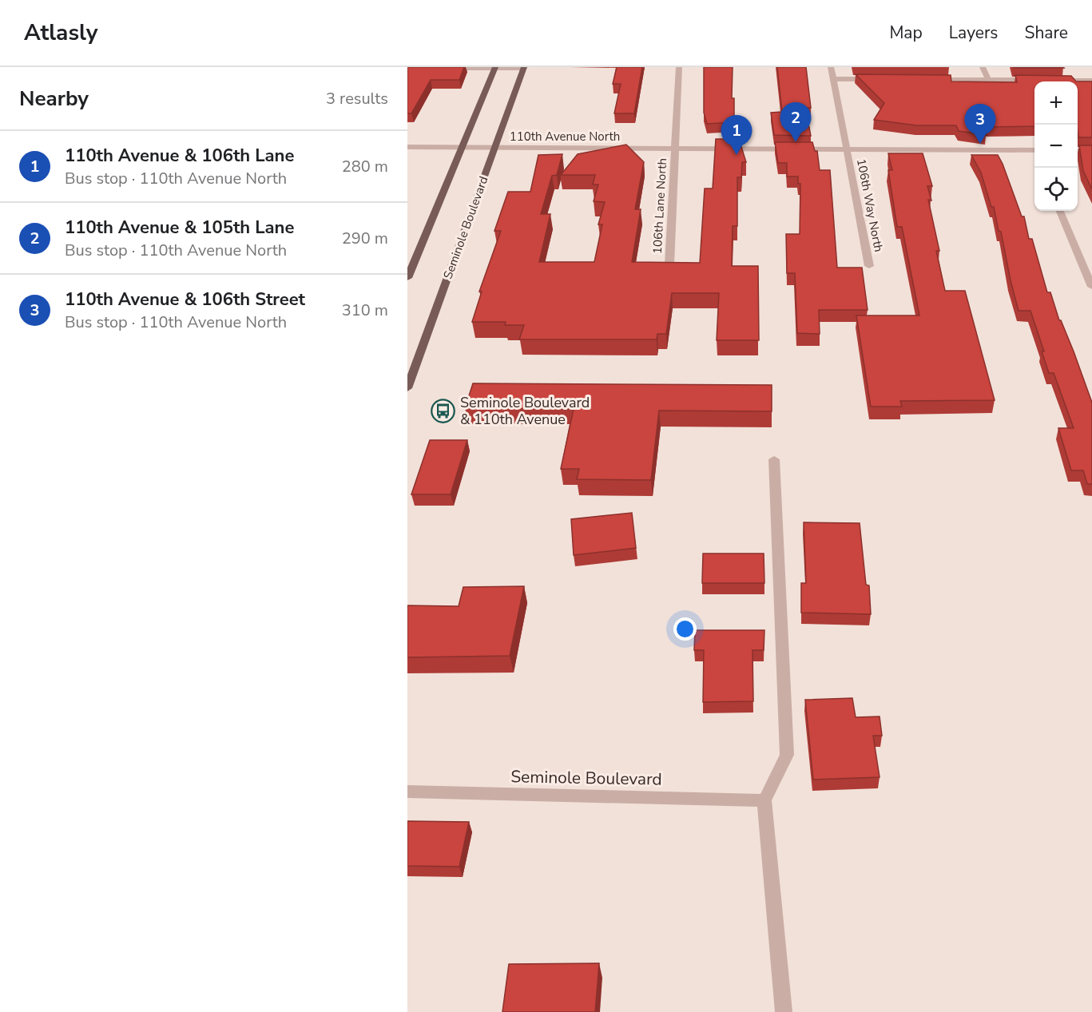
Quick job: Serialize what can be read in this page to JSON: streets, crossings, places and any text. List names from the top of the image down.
{
  "streets": {
    "main road": ["Seminole Boulevard"],
    "street": ["110th Avenue North", "106th Way North", "106th Lane North"]
  },
  "crossings": [
    ["110th Avenue North", "106th Way North"],
    ["110th Avenue North", "106th Lane North"],
    ["110th Avenue North", "Seminole Boulevard"]
  ],
  "places": {
    "bus stop": ["Seminole Boulevard & 110th Avenue"]
  },
  "page": {
    "header": "Atlasly",
    "nav": ["Map", "Layers", "Share"],
    "heading": ["Nearby", "3 results"],
    "map_buttons": ["+", "−"],
    "pins": ["2", "3", "1"],
    "list": [
      {
        "mark": "1",
        "name": "110th Avenue & 106th Lane",
        "note": "Bus stop · 110th Avenue North",
        "value": "280 m"
      },
      {
        "mark": "2",
        "name": "110th Avenue & 105th Lane",
        "note": "Bus stop · 110th Avenue North",
        "value": "290 m"
      },
      {
        "mark": "3",
        "name": "110th Avenue & 106th Street",
        "note": "Bus stop · 110th Avenue North",
        "value": "310 m"
      }
    ]
  }
}
